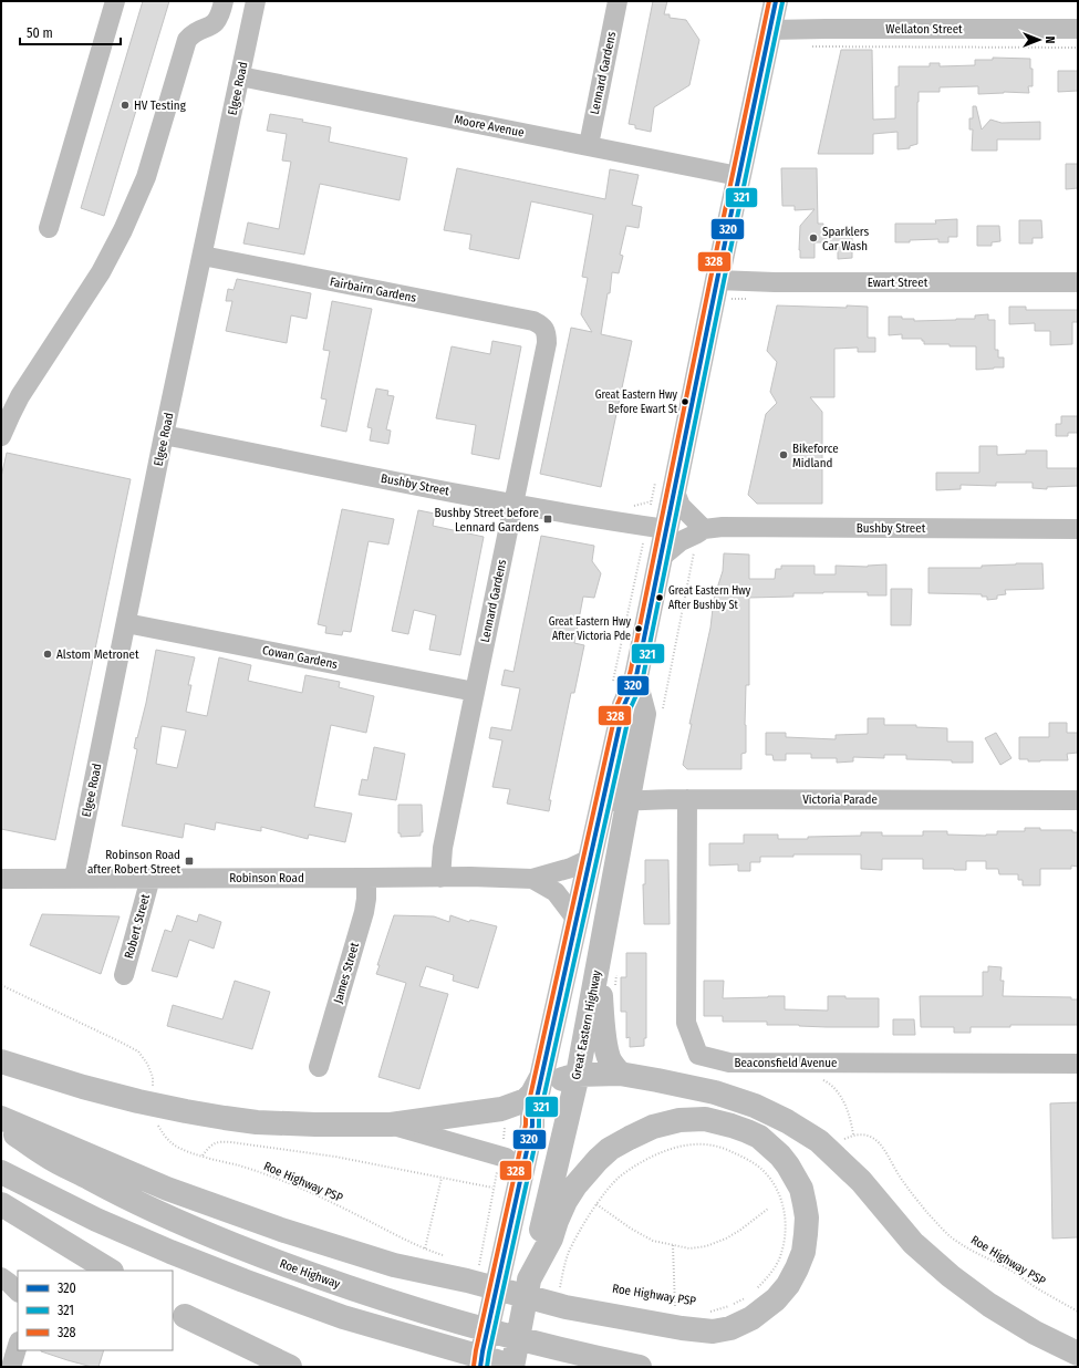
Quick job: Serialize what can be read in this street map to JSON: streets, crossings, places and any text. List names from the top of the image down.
{
  "streets": {
    "highway": ["Great Eastern Highway", "Roe Highway"],
    "street": [
      "Wellaton Street",
      "Lennard Gardens",
      "Elgee Road",
      "Moore Avenue",
      "Ewart Street",
      "Fairbairn Gardens",
      "Bushby Street",
      "Cowan Gardens",
      "Victoria Parade",
      "Robinson Road",
      "Robert Street",
      "James Street",
      "Beaconsfield Avenue"
    ],
    "path": ["Roe Highway PSP"]
  },
  "crossings": [
    ["Wellaton Street", "Great Eastern Highway"],
    ["Lennard Gardens", "Moore Avenue"],
    ["Lennard Gardens", "Fairbairn Gardens"],
    ["Lennard Gardens", "Bushby Street"],
    ["Lennard Gardens", "Cowan Gardens"],
    ["Lennard Gardens", "Robinson Road"],
    ["Elgee Road", "Moore Avenue"],
    ["Elgee Road", "Fairbairn Gardens"],
    ["Elgee Road", "Bushby Street"],
    ["Elgee Road", "Cowan Gardens"],
    ["Elgee Road", "Robinson Road"],
    ["Moore Avenue", "Great Eastern Highway"],
    ["Ewart Street", "Great Eastern Highway"],
    ["Bushby Street", "Great Eastern Highway"],
    ["Victoria Parade", "Great Eastern Highway"],
    ["Victoria Parade", "Beaconsfield Avenue"],
    ["Robinson Road", "Robert Street"],
    ["Robinson Road", "James Street"],
    ["Robinson Road", "Great Eastern Highway"]
  ],
  "places": {
    "other": [
      "HV Testing",
      "Sparklers Car Wash",
      "Great Eastern Hwy Before Ewart St",
      "Bikeforce Midland",
      "Great Eastern Hwy After Bushby St",
      "Great Eastern Hwy After Victoria Pde",
      "Alstom Metronet"
    ],
    "transit": ["Bushby Street before Lennard Gardens", "Robinson Road after Robert Street"]
  },
  "lines": ["transit line 320", "transit line 328", "transit line 321"],
  "legend": ["320", "321", "328"],
  "scale_bar": "50 m",
  "north": "right"
}
